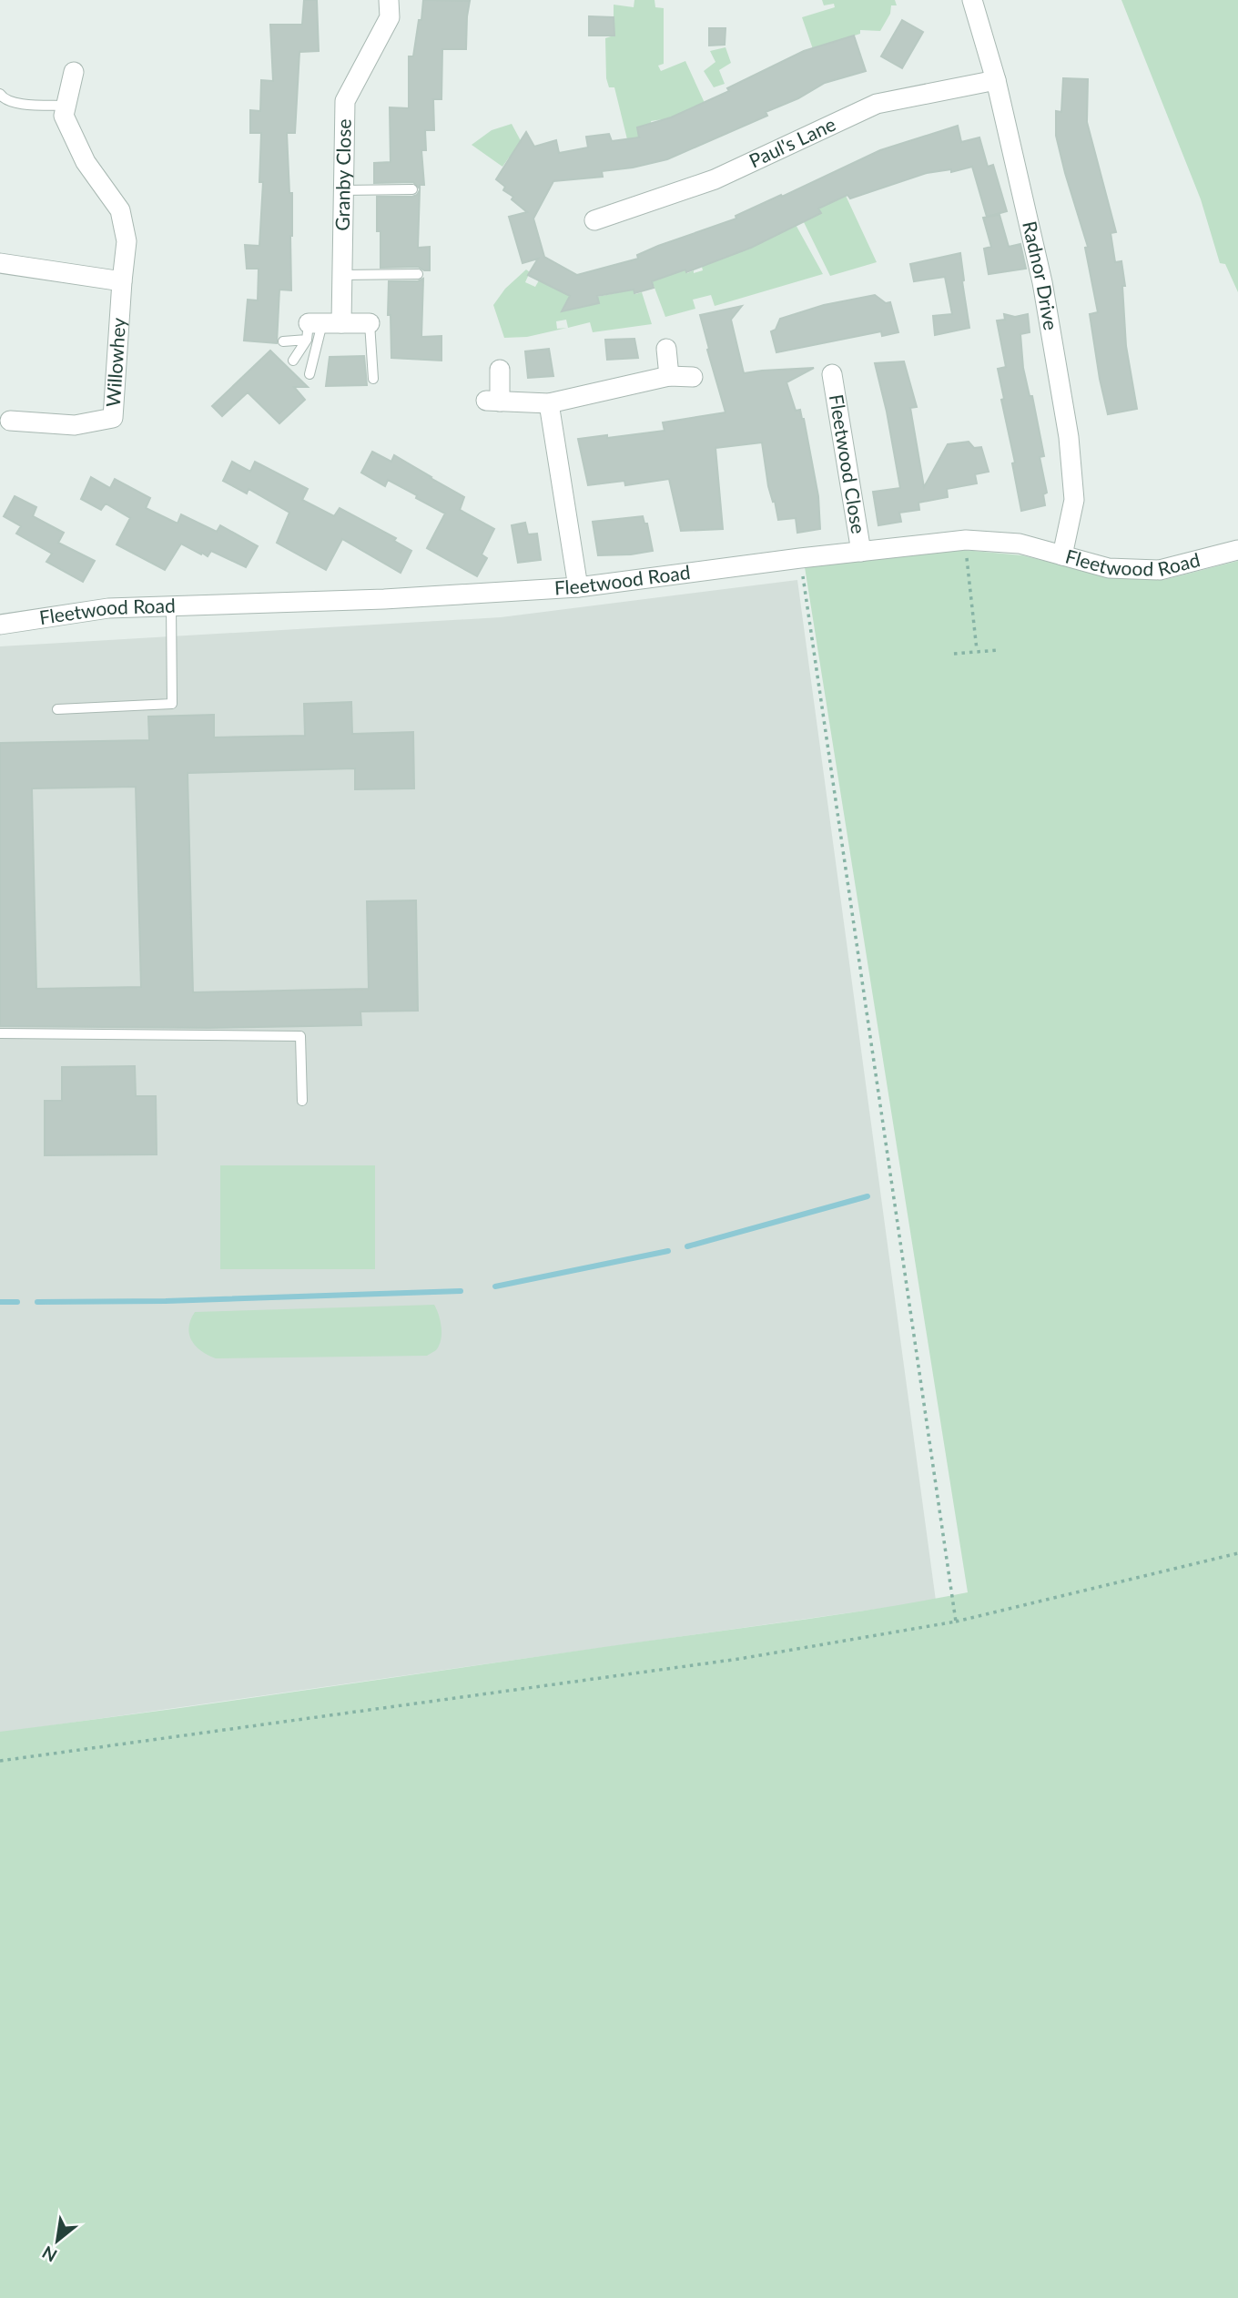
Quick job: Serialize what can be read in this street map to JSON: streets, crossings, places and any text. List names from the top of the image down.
{
  "streets": {
    "street": [
      "Paul's Lane",
      "Granby Close",
      "Radnor Drive",
      "Willowhey",
      "Fleetwood Close",
      "Fleetwood Road"
    ]
  },
  "crossings": [
    ["Paul's Lane", "Radnor Drive"],
    ["Radnor Drive", "Fleetwood Road"],
    ["Fleetwood Close", "Fleetwood Road"]
  ],
  "north": "bottom left"
}
